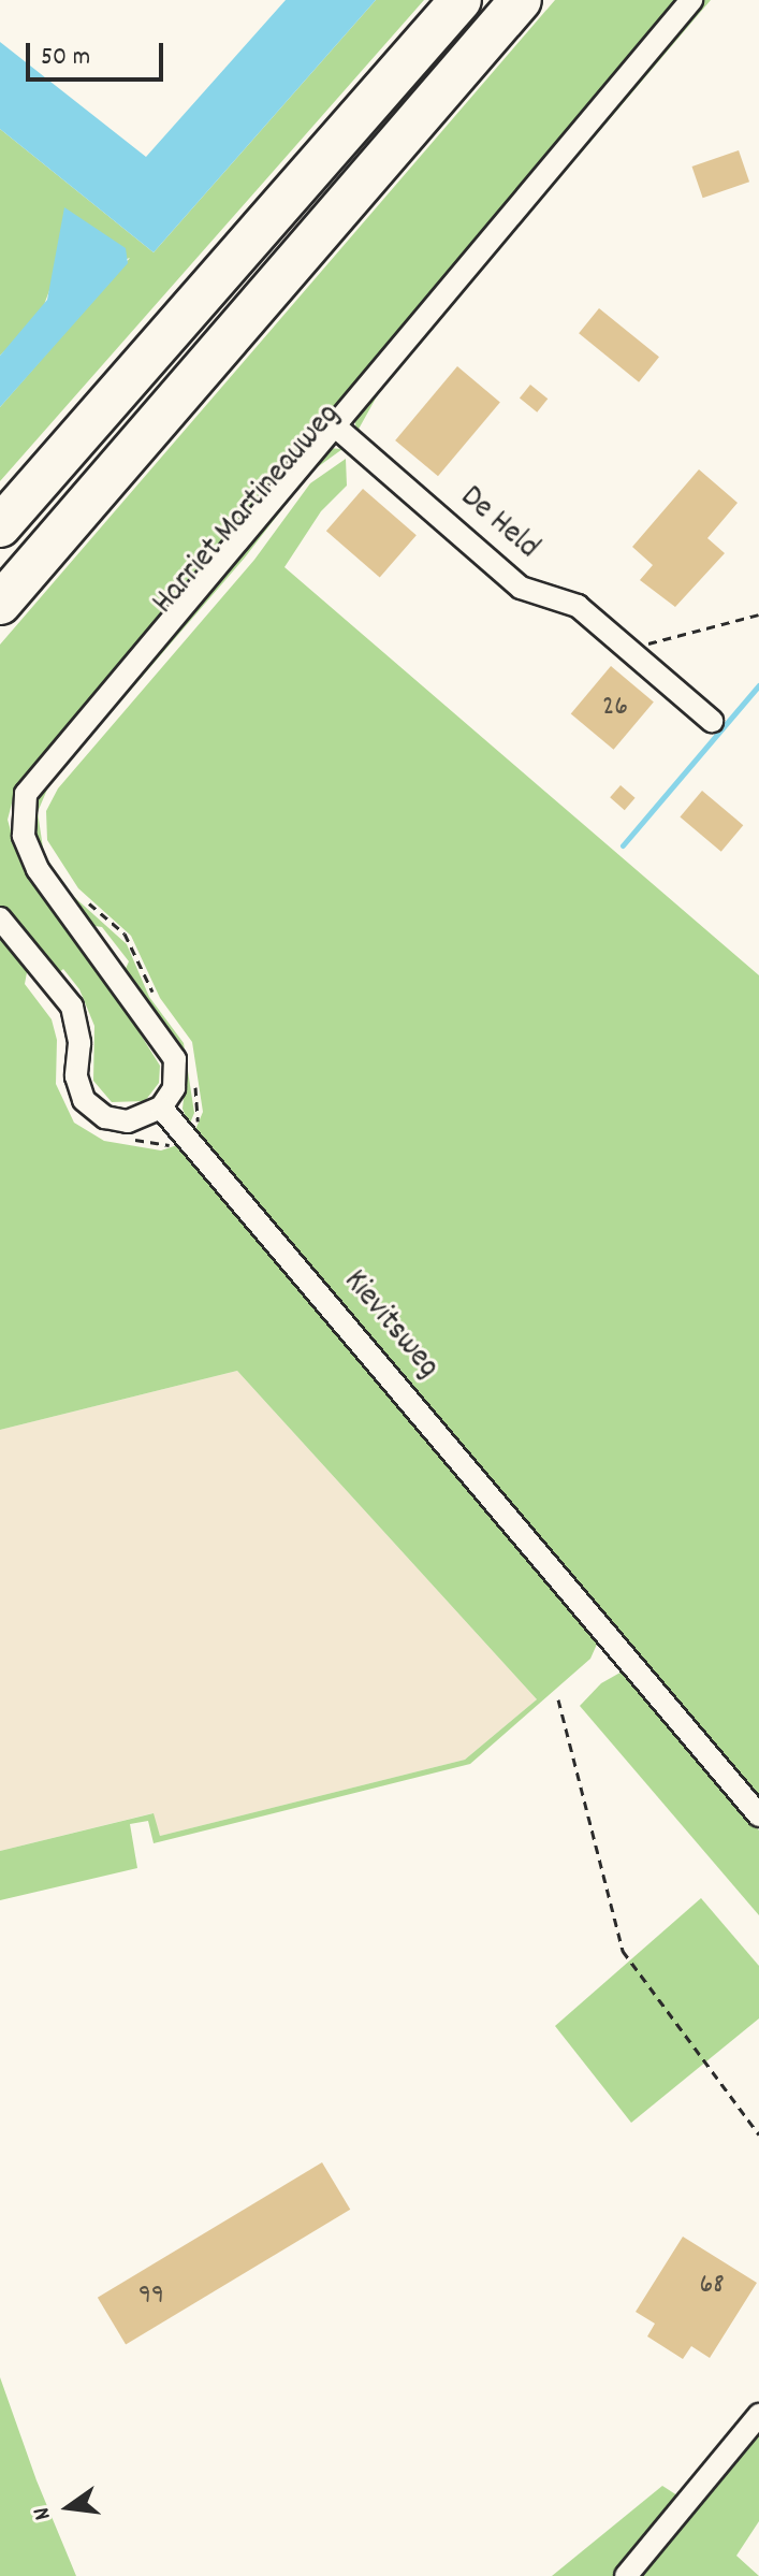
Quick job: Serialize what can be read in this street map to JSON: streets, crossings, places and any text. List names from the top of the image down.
{
  "streets": {
    "street": ["Harriet Martineauweg", "De Held", "Kievitsweg"]
  },
  "crossings": [
    ["Harriet Martineauweg", "De Held"],
    ["Harriet Martineauweg", "Kievitsweg"]
  ],
  "house_numbers": ["26", "68", "99"],
  "scale_bar": "50 m",
  "north": "left"
}
